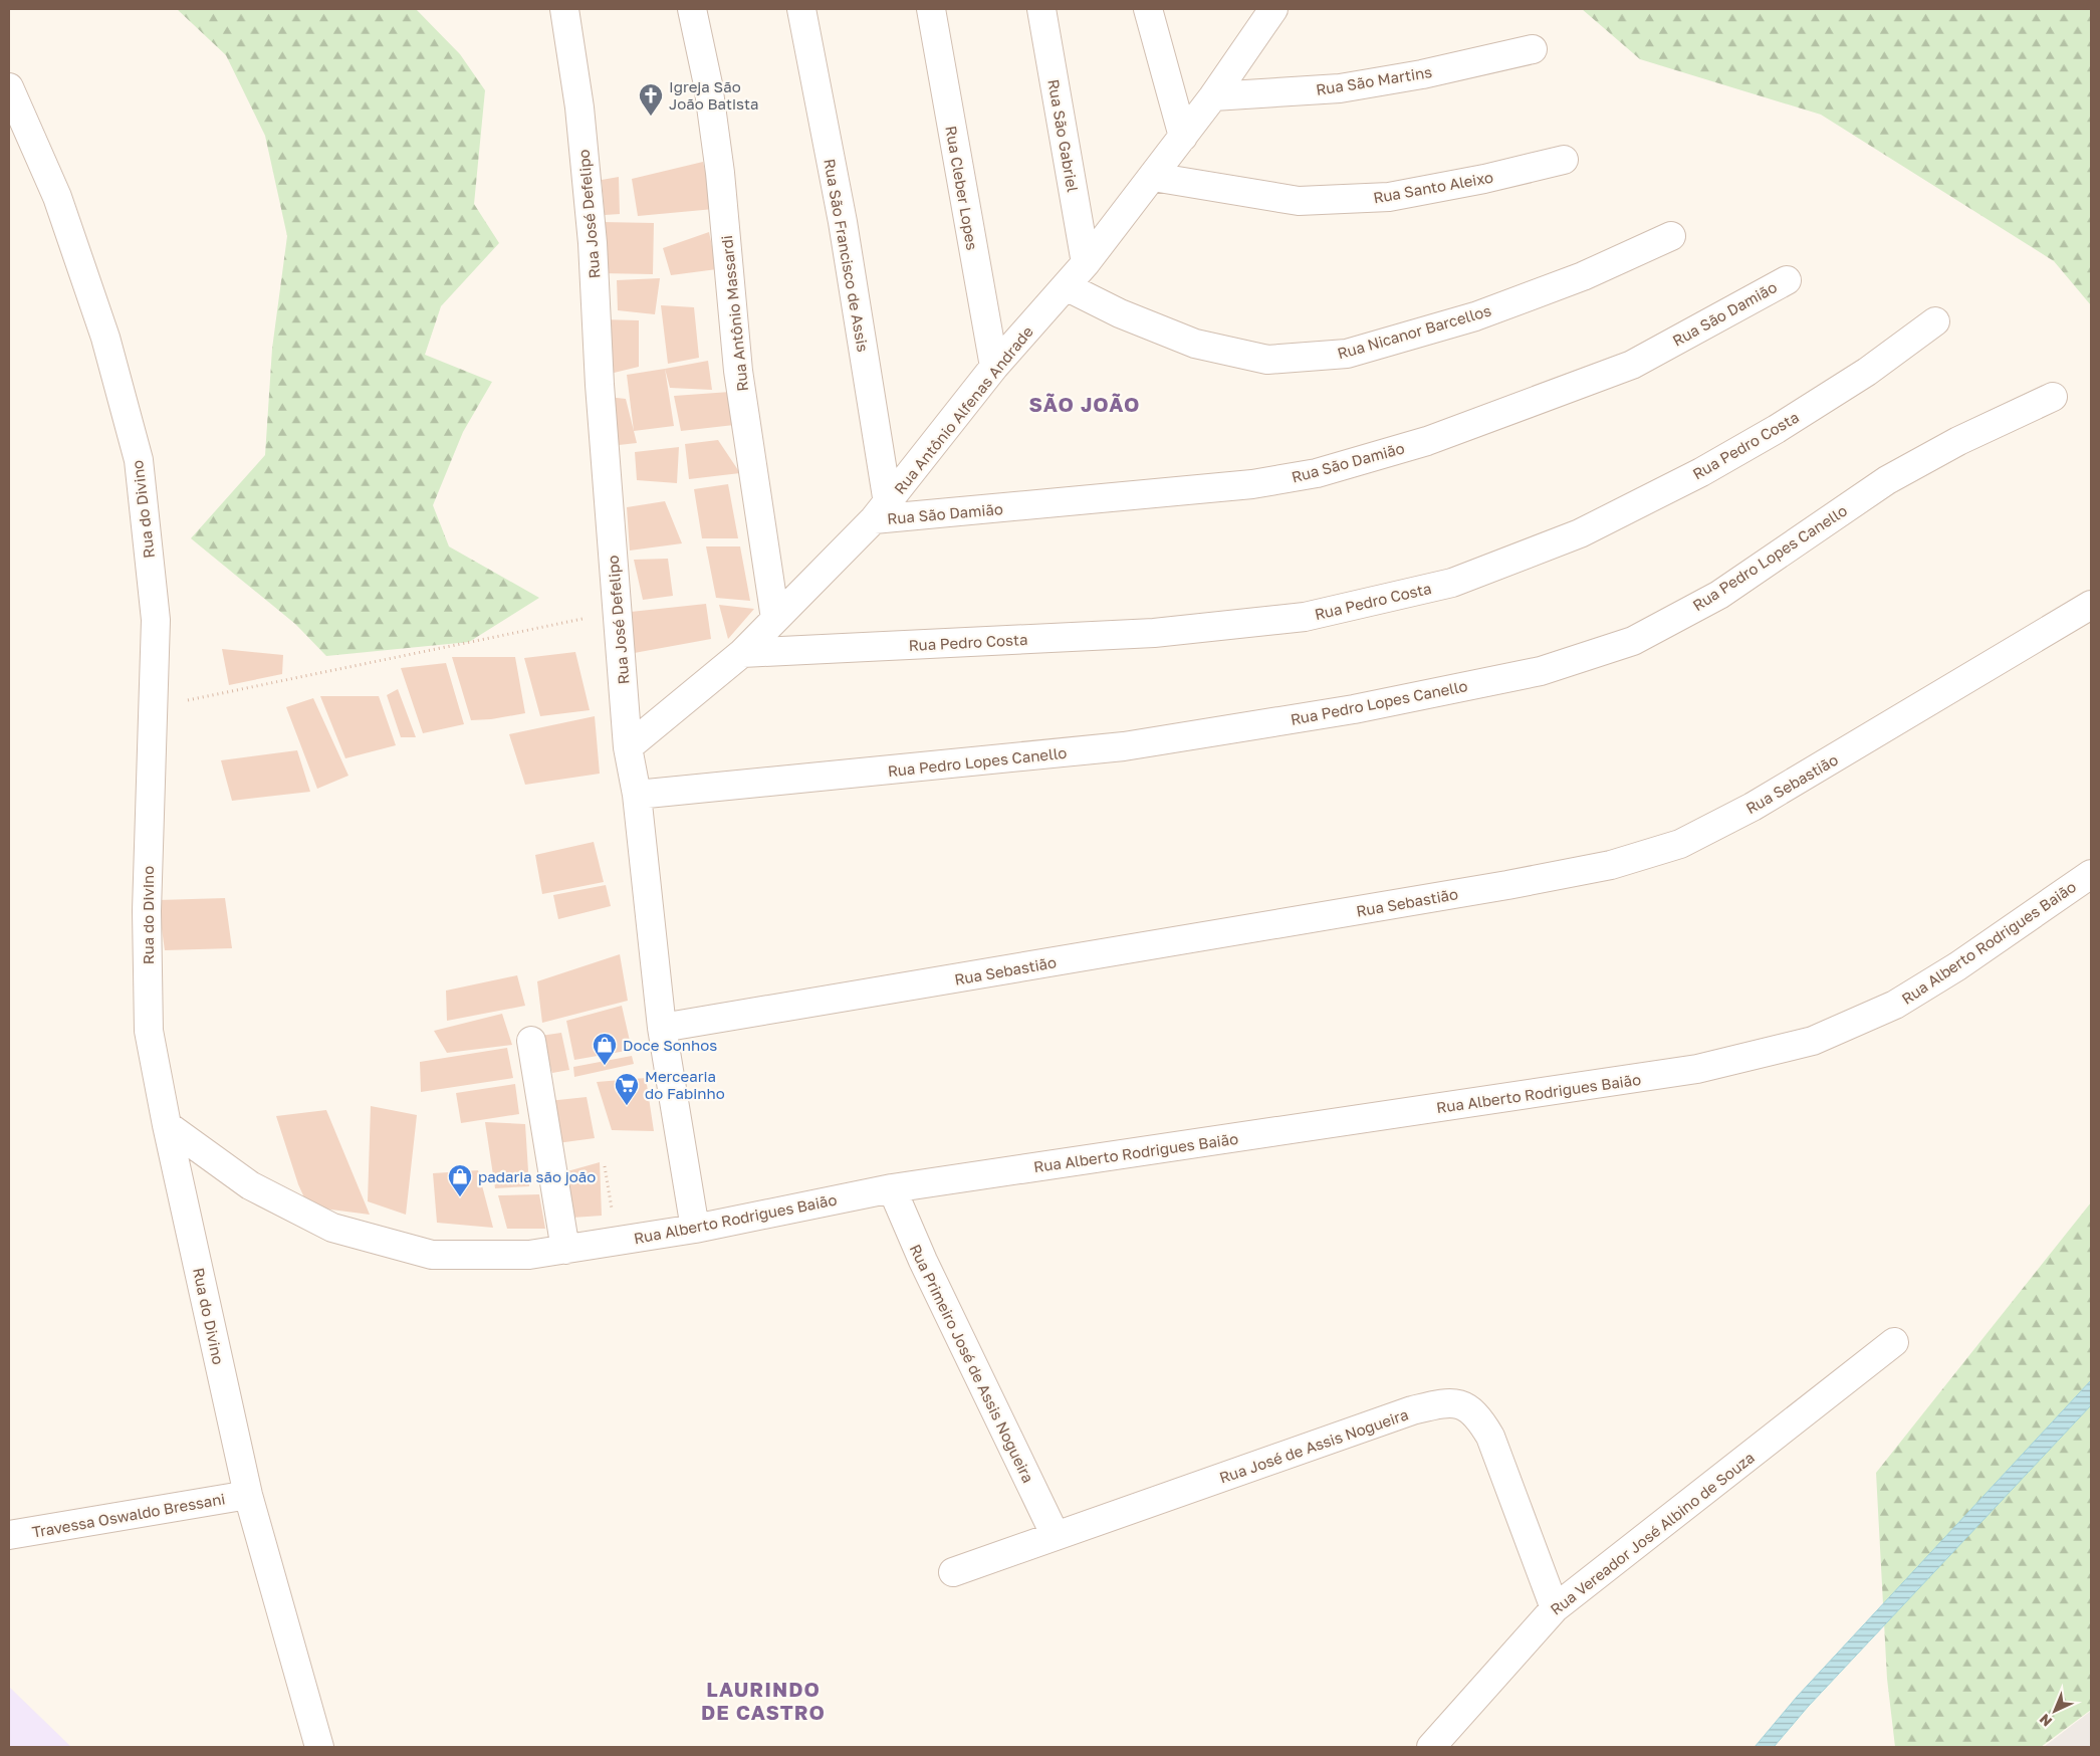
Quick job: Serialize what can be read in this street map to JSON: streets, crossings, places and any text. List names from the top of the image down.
{
  "streets": {
    "street": [
      "Rua São Martins",
      "Rua São Gabriel",
      "Rua Santo Aleixo",
      "Rua Cleber Lopes",
      "Rua José Defelipo",
      "Rua São Francisco de Assis",
      "Rua Antônio Massardi",
      "Rua São Damião",
      "Rua Nicanor Barcellos",
      "Rua Antônio Alfenas Andrade",
      "Rua Pedro Costa",
      "Rua do Divino",
      "Rua Pedro Lopes Canello",
      "Rua Sebastião",
      "Rua Alberto Rodrigues Baião",
      "Rua Primeiro José de Assis Nogueira",
      "Rua José de Assis Nogueira",
      "Travessa Oswaldo Bressani",
      "Rua Vereador José Albino de Souza"
    ]
  },
  "crossings": [
    ["Rua São Martins", "Rua Antônio Alfenas Andrade"],
    ["Rua São Gabriel", "Rua Antônio Alfenas Andrade"],
    ["Rua Santo Aleixo", "Rua Antônio Alfenas Andrade"],
    ["Rua Cleber Lopes", "Rua Antônio Alfenas Andrade"],
    ["Rua José Defelipo", "Rua Antônio Alfenas Andrade"],
    ["Rua José Defelipo", "Rua Pedro Lopes Canello"],
    ["Rua José Defelipo", "Rua Sebastião"],
    ["Rua José Defelipo", "Rua Alberto Rodrigues Baião"],
    ["Rua São Francisco de Assis", "Rua São Damião"],
    ["Rua São Francisco de Assis", "Rua Antônio Alfenas Andrade"],
    ["Rua Antônio Massardi", "Rua Antônio Alfenas Andrade"],
    ["Rua São Damião", "Rua Antônio Alfenas Andrade"],
    ["Rua Nicanor Barcellos", "Rua Antônio Alfenas Andrade"],
    ["Rua Antônio Alfenas Andrade", "Rua Pedro Costa"],
    ["Rua do Divino", "Rua Alberto Rodrigues Baião"],
    ["Rua do Divino", "Travessa Oswaldo Bressani"],
    ["Rua Alberto Rodrigues Baião", "Rua Primeiro José de Assis Nogueira"],
    ["Rua Primeiro José de Assis Nogueira", "Rua José de Assis Nogueira"],
    ["Rua José de Assis Nogueira", "Rua Vereador José Albino de Souza"]
  ],
  "districts": ["SÃO JOÃO", "LAURINDO DE CASTRO"],
  "places": {
    "church": ["Igreja São João Batista"],
    "shop": ["Doce Sonhos", "padaria são joão"],
    "supermarket": ["Mercearia do Fabinho"]
  },
  "north": "bottom left"
}
